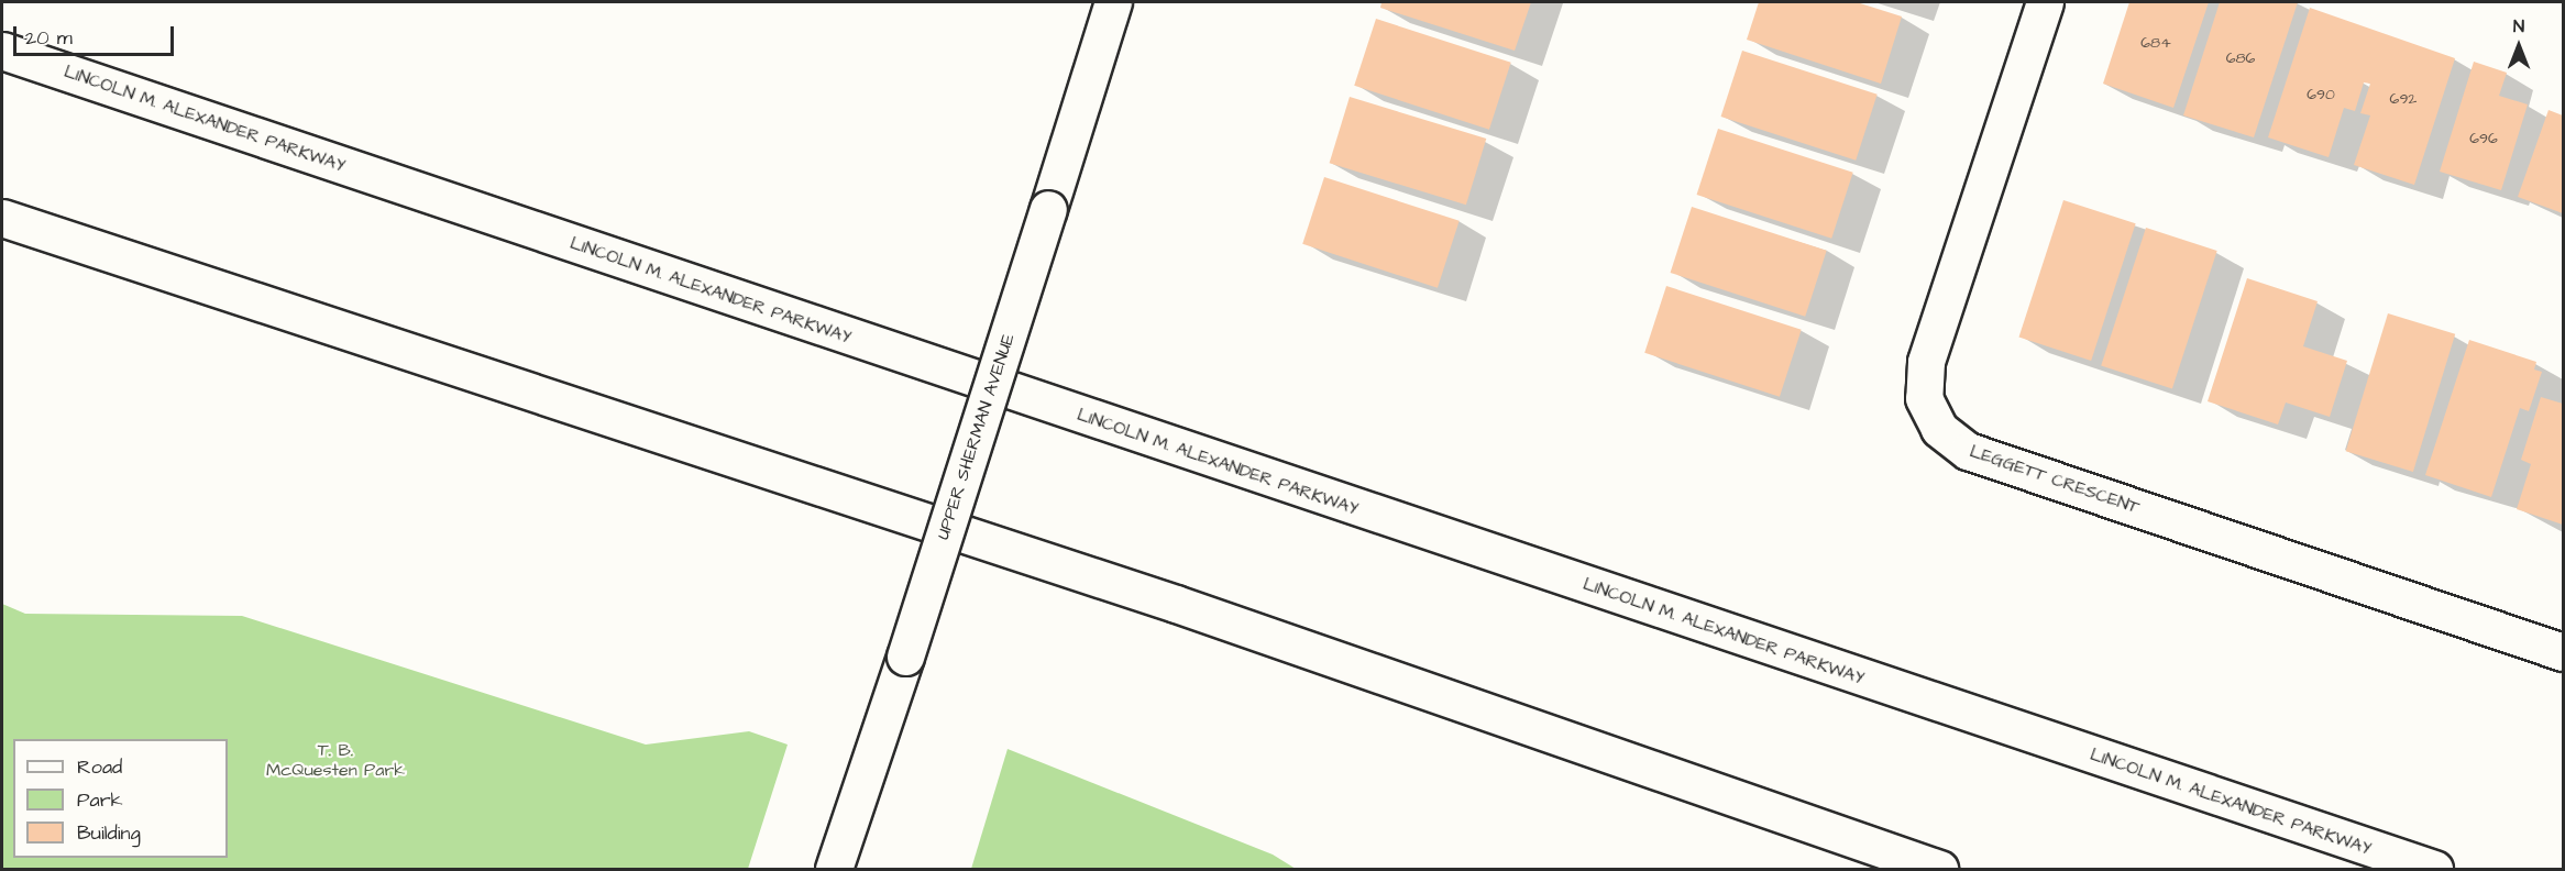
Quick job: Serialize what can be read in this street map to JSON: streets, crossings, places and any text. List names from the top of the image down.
{
  "streets": {
    "main road": ["LINCOLN M. ALEXANDER PARKWAY", "UPPER SHERMAN AVENUE", "LEGGETT CRESCENT"]
  },
  "parks": ["T. B. McQuesten Park"],
  "house_numbers": [
    "684",
    "686",
    "690",
    "692",
    "696"
  ],
  "legend": ["Road", "Park", "Building"],
  "scale_bar": "20 m",
  "north": "top"
}
